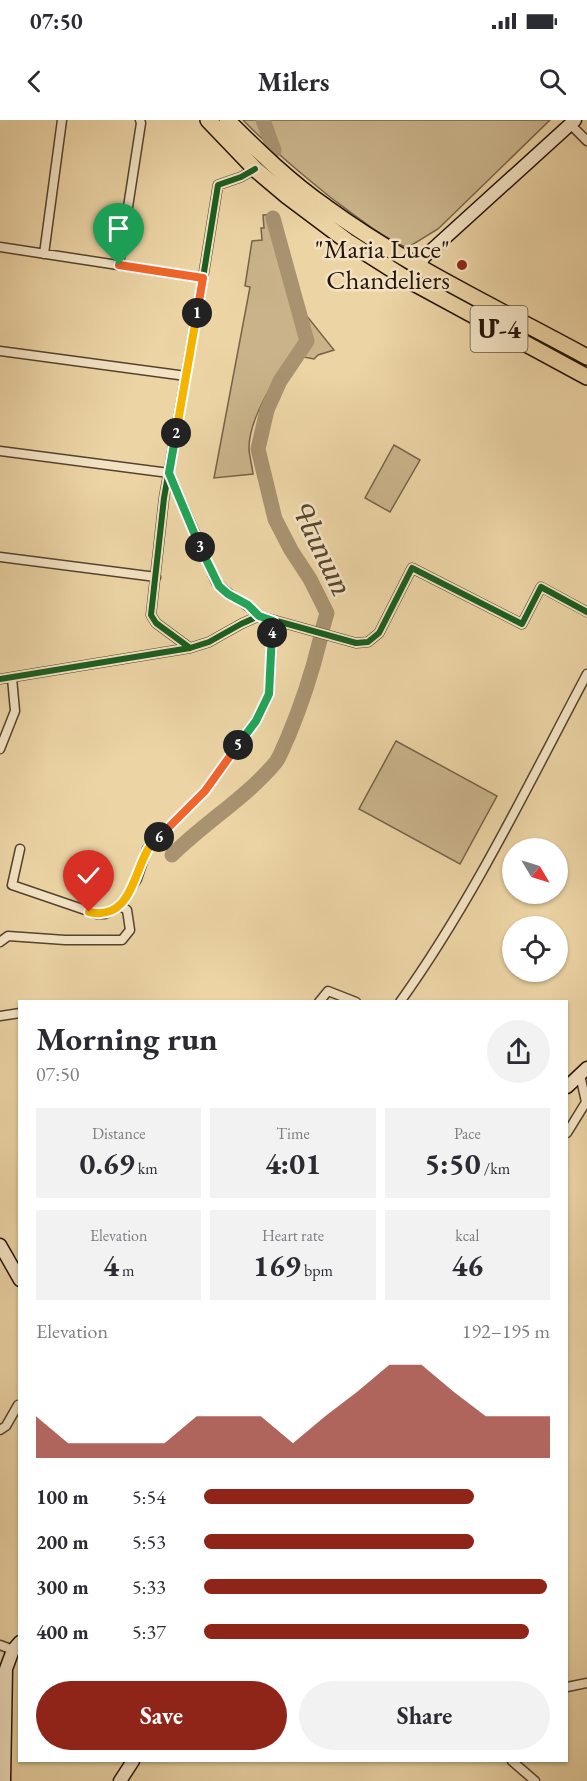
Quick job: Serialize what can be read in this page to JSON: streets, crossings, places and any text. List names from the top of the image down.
{
  "streets": {
    "highway": ["Մ-4"]
  },
  "water": ["Գետառ"],
  "places": ["\"Maria Luce\" Chandeliers"],
  "north": "bottom right",
  "page": {
    "status": "07:50",
    "header": "Milers",
    "pins": [
      "1",
      "2",
      "3",
      "4",
      "5",
      "6"
    ],
    "heading": ["Morning run", "07:50"],
    "stats": [
      ["Distance", "0.69 km"],
      ["Time", "4:01"],
      ["Pace", "5:50 /km"],
      ["Elevation", "4 m"],
      ["Heart rate", "169 bpm"],
      ["kcal", "46"]
    ],
    "chart": ["Elevation", "192–195 m"],
    "list": [
      {
        "name": "100 m",
        "note": "5:54"
      },
      {
        "name": "200 m",
        "note": "5:53"
      },
      {
        "name": "300 m",
        "note": "5:33"
      },
      {
        "name": "400 m",
        "note": "5:37"
      }
    ],
    "buttons": ["Save", "Share"]
  }
}
